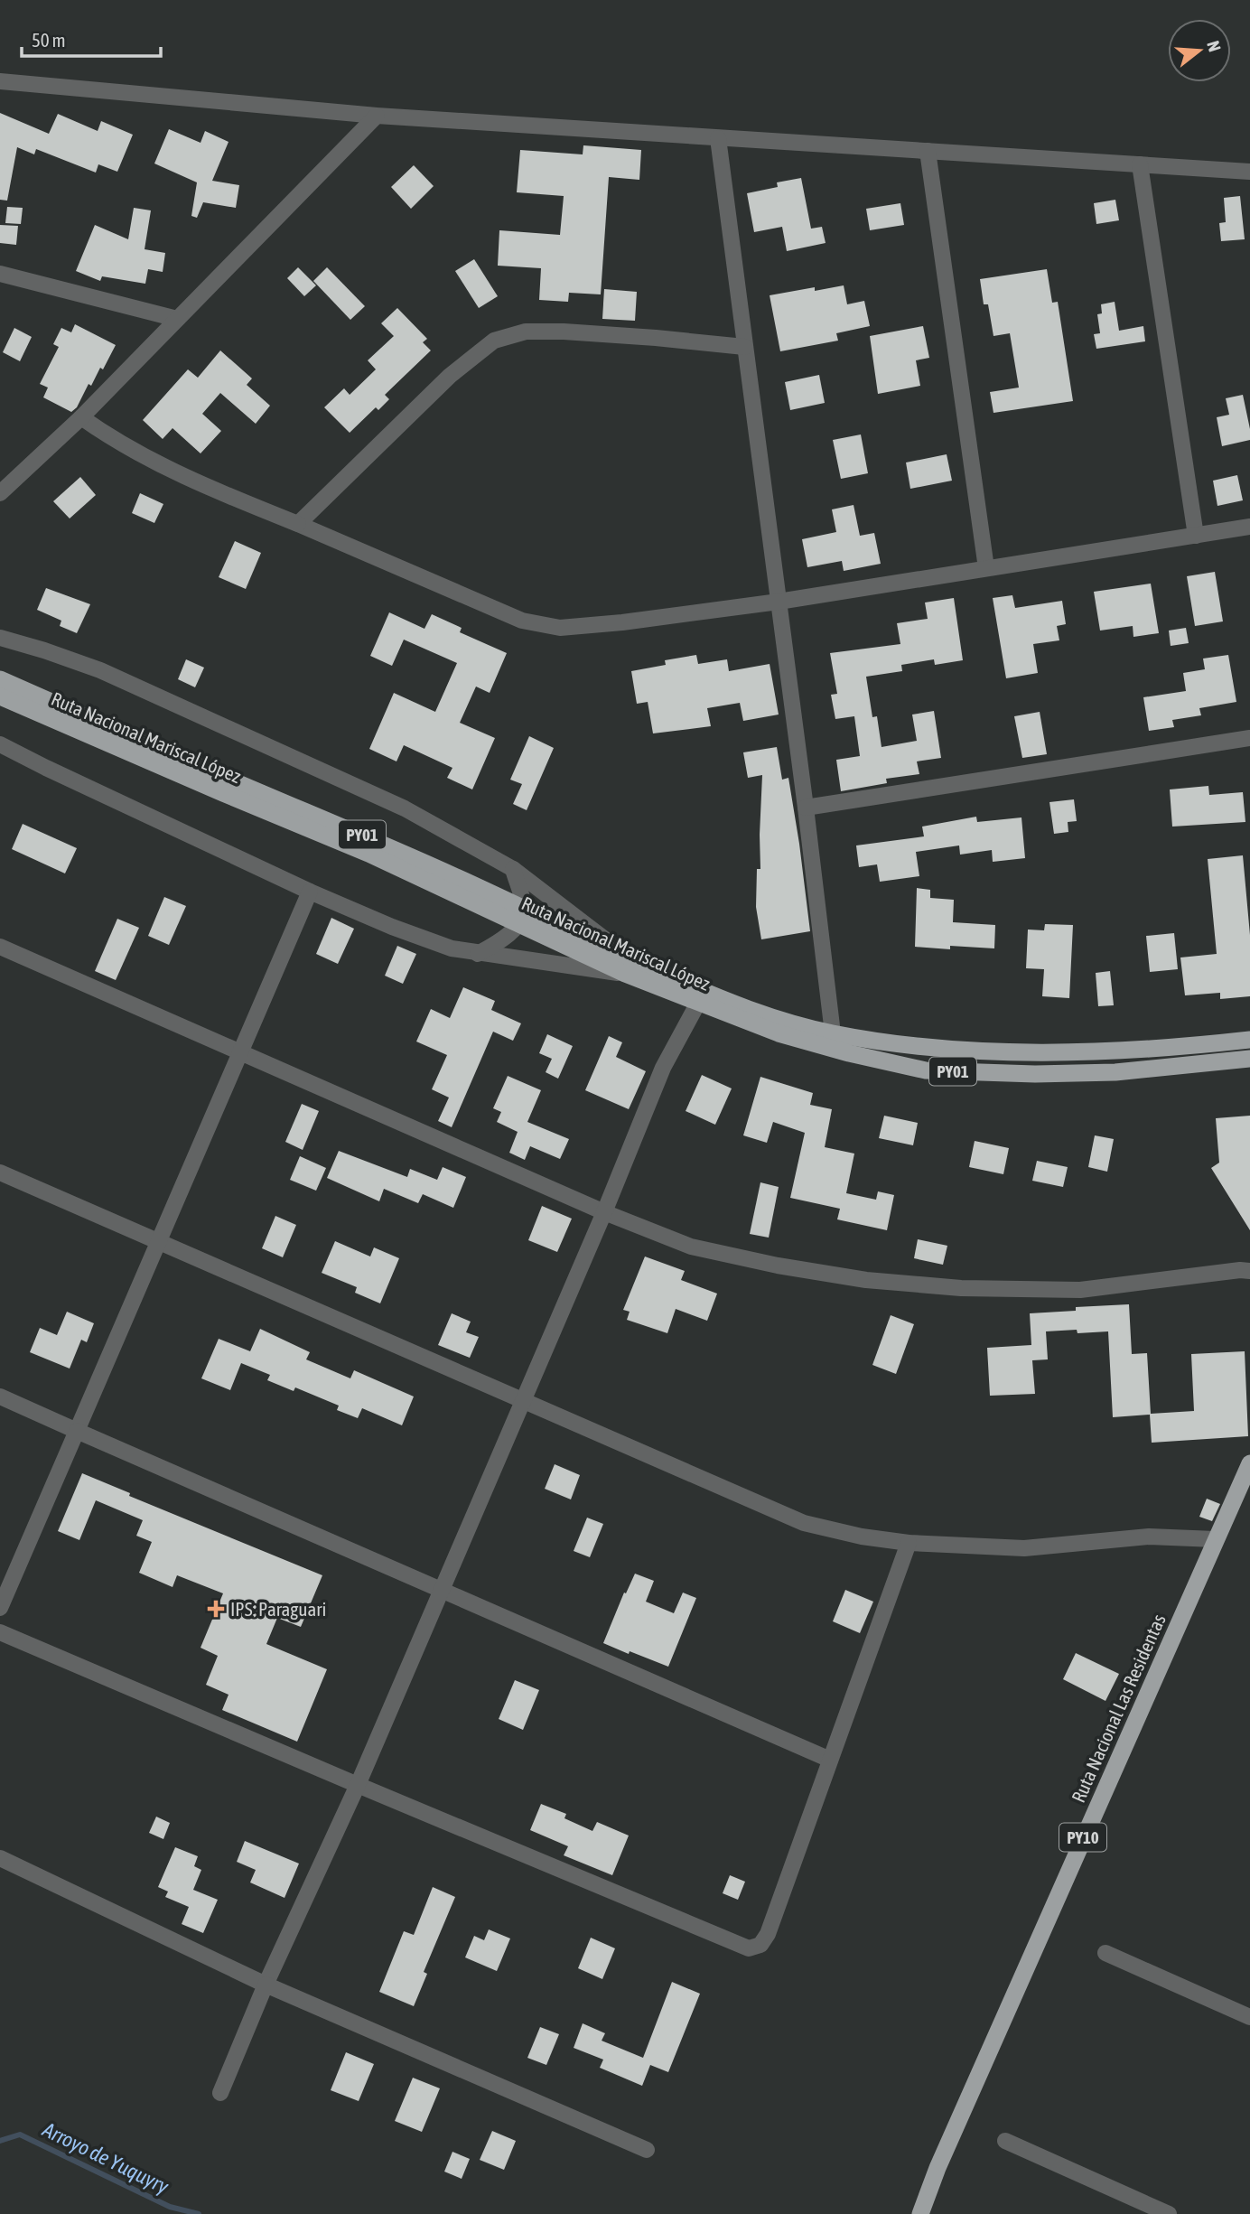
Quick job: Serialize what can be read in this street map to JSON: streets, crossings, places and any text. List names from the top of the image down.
{
  "streets": {
    "highway": [
      "Ruta Nacional Mariscal López",
      "PY01",
      "Ruta Nacional Las Residentas",
      "PY10"
    ]
  },
  "water": ["Arroyo de Yuquyry"],
  "places": {
    "health": ["IPS: Paraguari"]
  },
  "scale_bar": "50 m",
  "north": "right"
}
